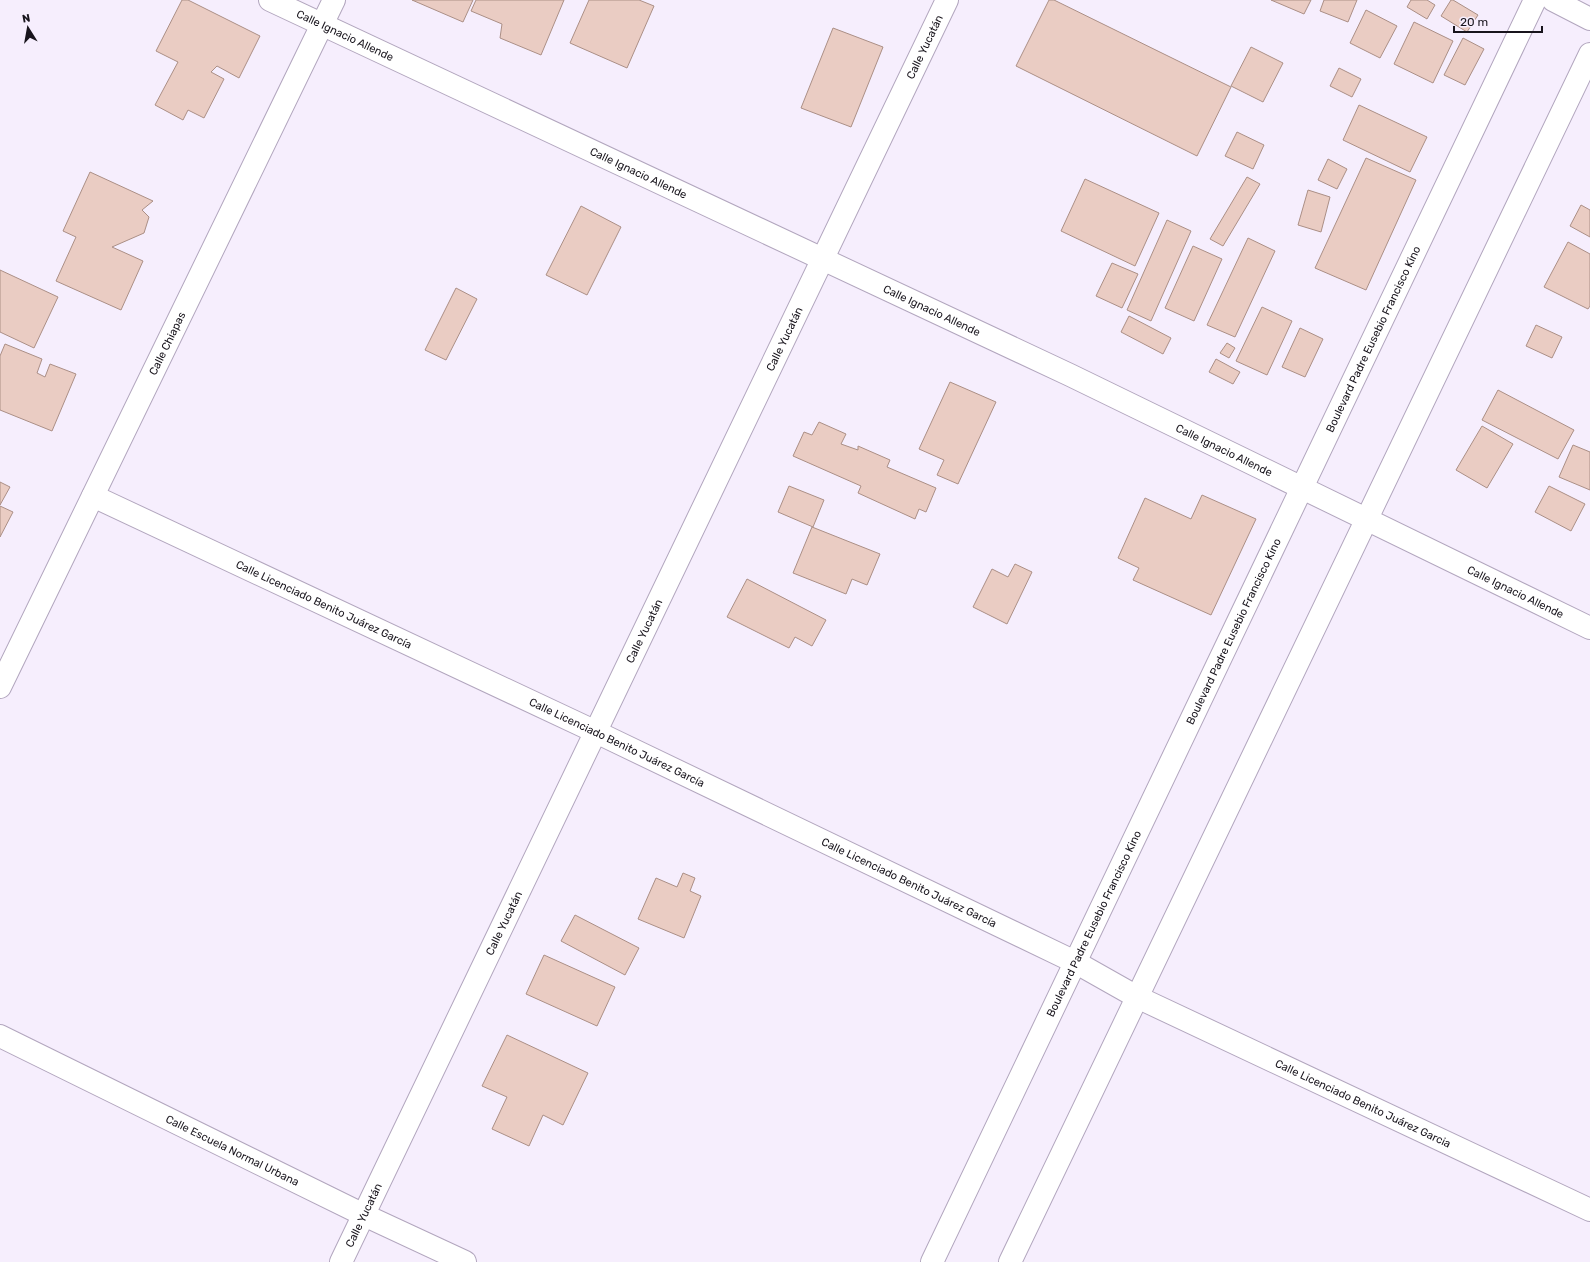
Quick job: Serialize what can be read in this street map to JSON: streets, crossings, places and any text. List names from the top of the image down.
{
  "streets": {
    "street": [
      "Calle Ignacio Allende",
      "Calle Yucatán",
      "Boulevard Padre Eusebio Francisco Kino",
      "Calle Chiapas",
      "Calle Licenciado Benito Juárez García",
      "Calle Licenciado Benito Juárez Garcia",
      "Calle Escuela Normal Urbana"
    ]
  },
  "crossings": [
    ["Calle Ignacio Allende", "Calle Yucatán"],
    ["Calle Ignacio Allende", "Boulevard Padre Eusebio Francisco Kino"],
    ["Calle Ignacio Allende", "Calle Chiapas"],
    ["Calle Yucatán", "Calle Licenciado Benito Juárez García"],
    ["Calle Yucatán", "Calle Escuela Normal Urbana"],
    ["Boulevard Padre Eusebio Francisco Kino", "Calle Licenciado Benito Juárez García"],
    ["Calle Chiapas", "Calle Licenciado Benito Juárez García"],
    ["Calle Licenciado Benito Juárez García", "Calle Licenciado Benito Juárez Garcia"]
  ],
  "scale_bar": "20 m",
  "north": "top"
}
